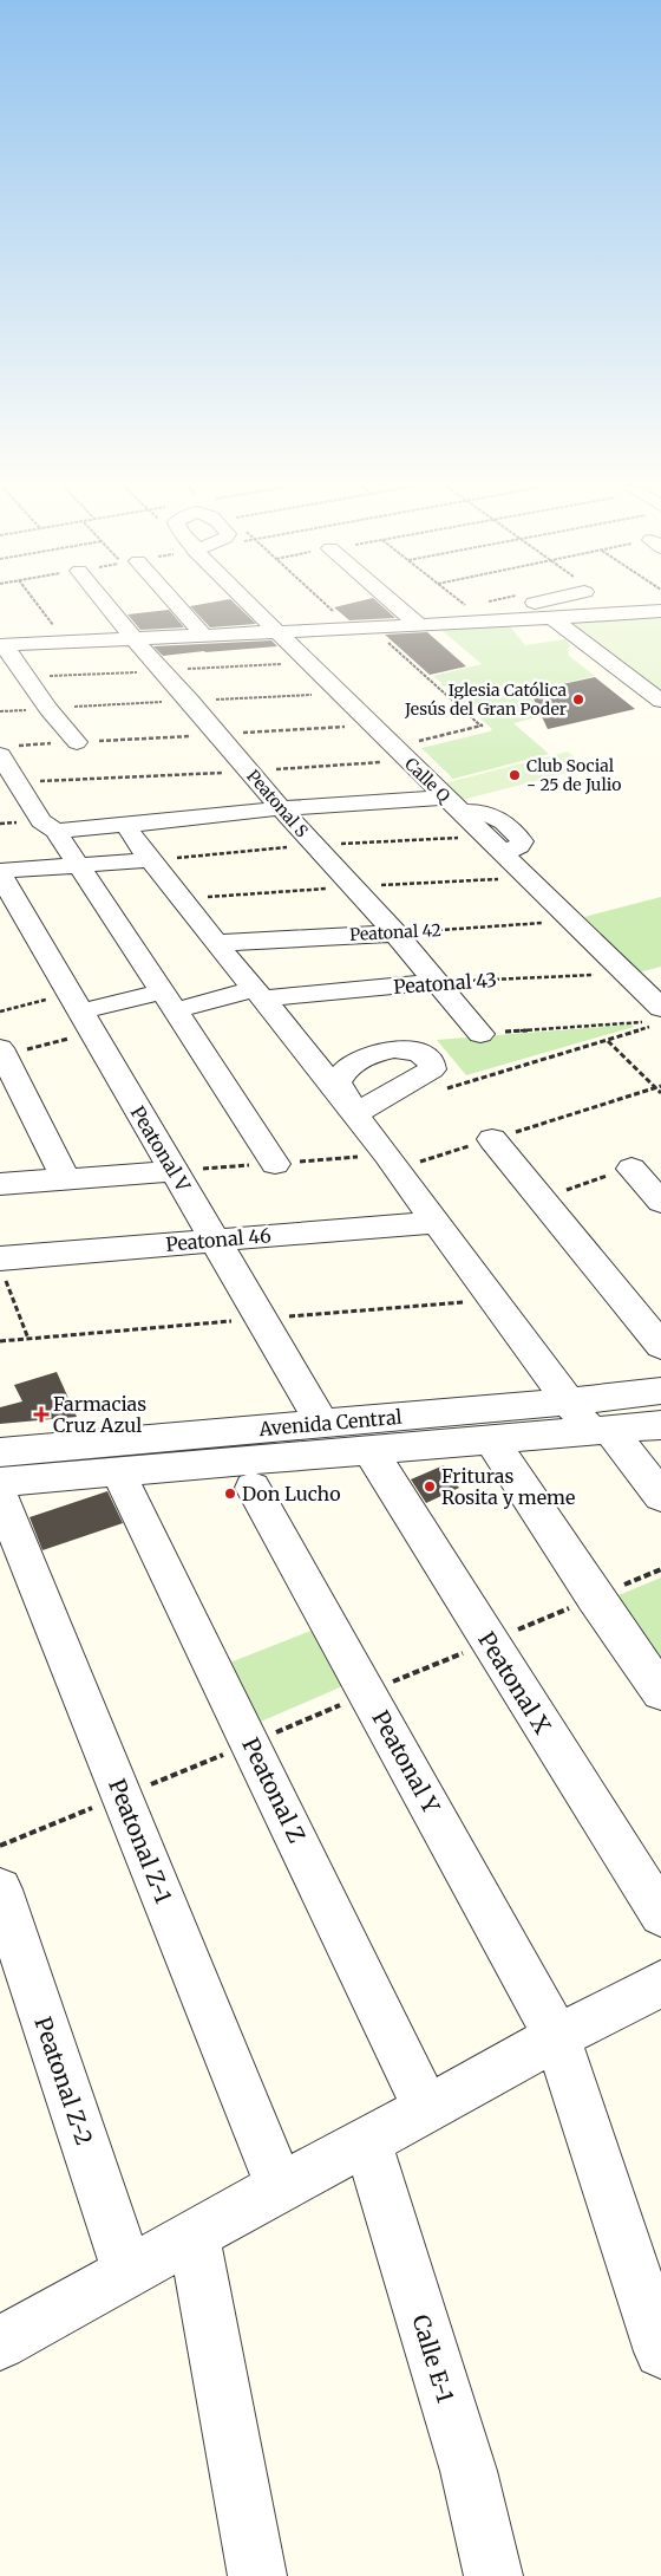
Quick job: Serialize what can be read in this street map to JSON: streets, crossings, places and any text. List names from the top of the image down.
{
  "streets": {
    "street": [
      "Calle Q",
      "Peatonal S",
      "Peatonal 42",
      "Peatonal 43",
      "Peatonal V",
      "Peatonal 46",
      "Avenida Central",
      "Peatonal X",
      "Peatonal Y",
      "Peatonal Z",
      "Peatonal Z-1",
      "Peatonal Z-2",
      "Calle E-1"
    ]
  },
  "crossings": [
    ["Peatonal S", "Peatonal 42"],
    ["Peatonal S", "Peatonal 43"],
    ["Peatonal 43", "Peatonal V"],
    ["Peatonal V", "Peatonal 46"],
    ["Peatonal V", "Avenida Central"],
    ["Avenida Central", "Peatonal X"],
    ["Avenida Central", "Peatonal Z"]
  ],
  "places": {
    "other": [
      "Iglesia Católica Jesús del Gran Poder",
      "Club Social - 25 de Julio",
      "Frituras Rosita y meme",
      "Don Lucho"
    ],
    "health": ["Farmacias Cruz Azul"]
  }
}
